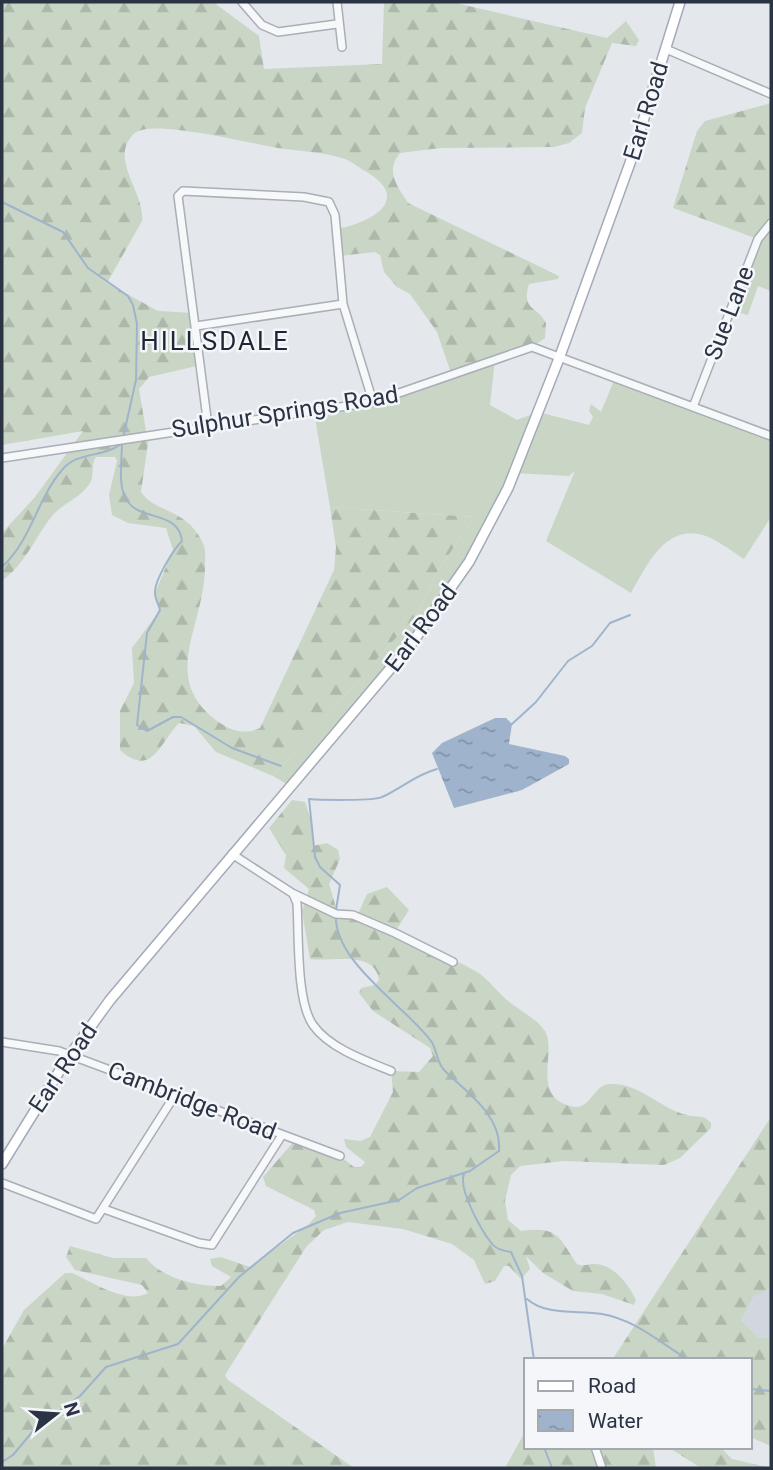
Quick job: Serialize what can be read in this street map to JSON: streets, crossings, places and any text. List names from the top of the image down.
{
  "streets": {
    "main road": ["Earl Road"],
    "street": ["Sue Lane", "Sulphur Springs Road", "Cambridge Road"]
  },
  "crossings": [
    ["Earl Road", "Sulphur Springs Road"],
    ["Earl Road", "Cambridge Road"],
    ["Sue Lane", "Sulphur Springs Road"]
  ],
  "districts": ["HILLSDALE"],
  "legend": ["Road", "Water"],
  "north": "right"
}
